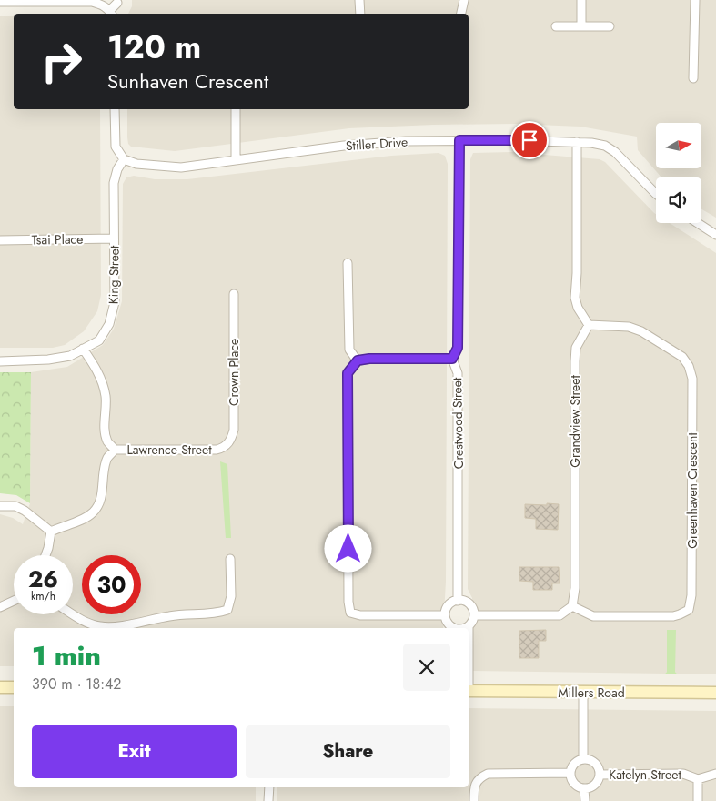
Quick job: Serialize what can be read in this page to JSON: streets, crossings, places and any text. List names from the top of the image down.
{
  "streets": {
    "street": [
      "Stiller Drive",
      "Tsai Place",
      "King Street",
      "Crown Place",
      "Grandview Street",
      "Crestwood Street",
      "Lawrence Street",
      "Greenhaven Crescent",
      "Millers Road",
      "Katelyn Street"
    ]
  },
  "crossings": [
    ["Stiller Drive", "King Street"],
    ["Stiller Drive", "Crestwood Street"],
    ["Tsai Place", "King Street"],
    ["Crown Place", "Lawrence Street"],
    ["Grandview Street", "Greenhaven Crescent"]
  ],
  "north": "right",
  "page": {
    "turn": ["120 m", "Sunhaven Crescent"],
    "speed": "26 km/h",
    "limit": "30",
    "heading": ["1 min", "390 m · 18:42"],
    "buttons": ["Exit", "Share"]
  }
}
